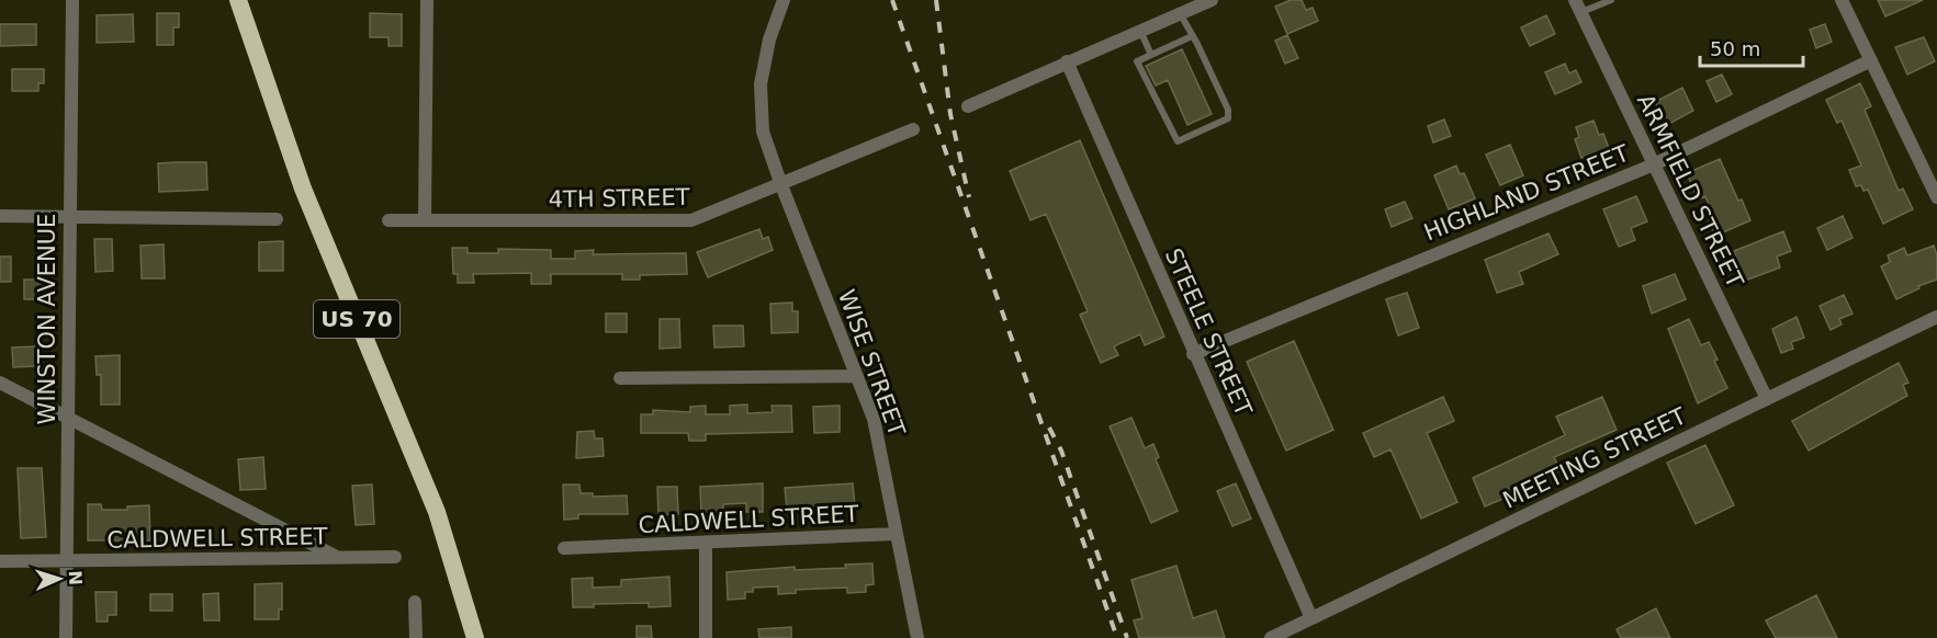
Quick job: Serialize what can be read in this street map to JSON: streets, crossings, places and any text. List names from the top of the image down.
{
  "streets": {
    "highway": ["US 70"],
    "street": [
      "ARMFIELD STREET",
      "HIGHLAND STREET",
      "4TH STREET",
      "WINSTON AVENUE",
      "STEELE STREET",
      "WISE STREET",
      "MEETING STREET",
      "CALDWELL STREET"
    ]
  },
  "crossings": [
    ["ARMFIELD STREET", "HIGHLAND STREET"],
    ["ARMFIELD STREET", "MEETING STREET"],
    ["HIGHLAND STREET", "STEELE STREET"],
    ["4TH STREET", "WISE STREET"],
    ["WINSTON AVENUE", "CALDWELL STREET"],
    ["STEELE STREET", "MEETING STREET"],
    ["WISE STREET", "CALDWELL STREET"]
  ],
  "scale_bar": "50 m",
  "north": "right"
}
